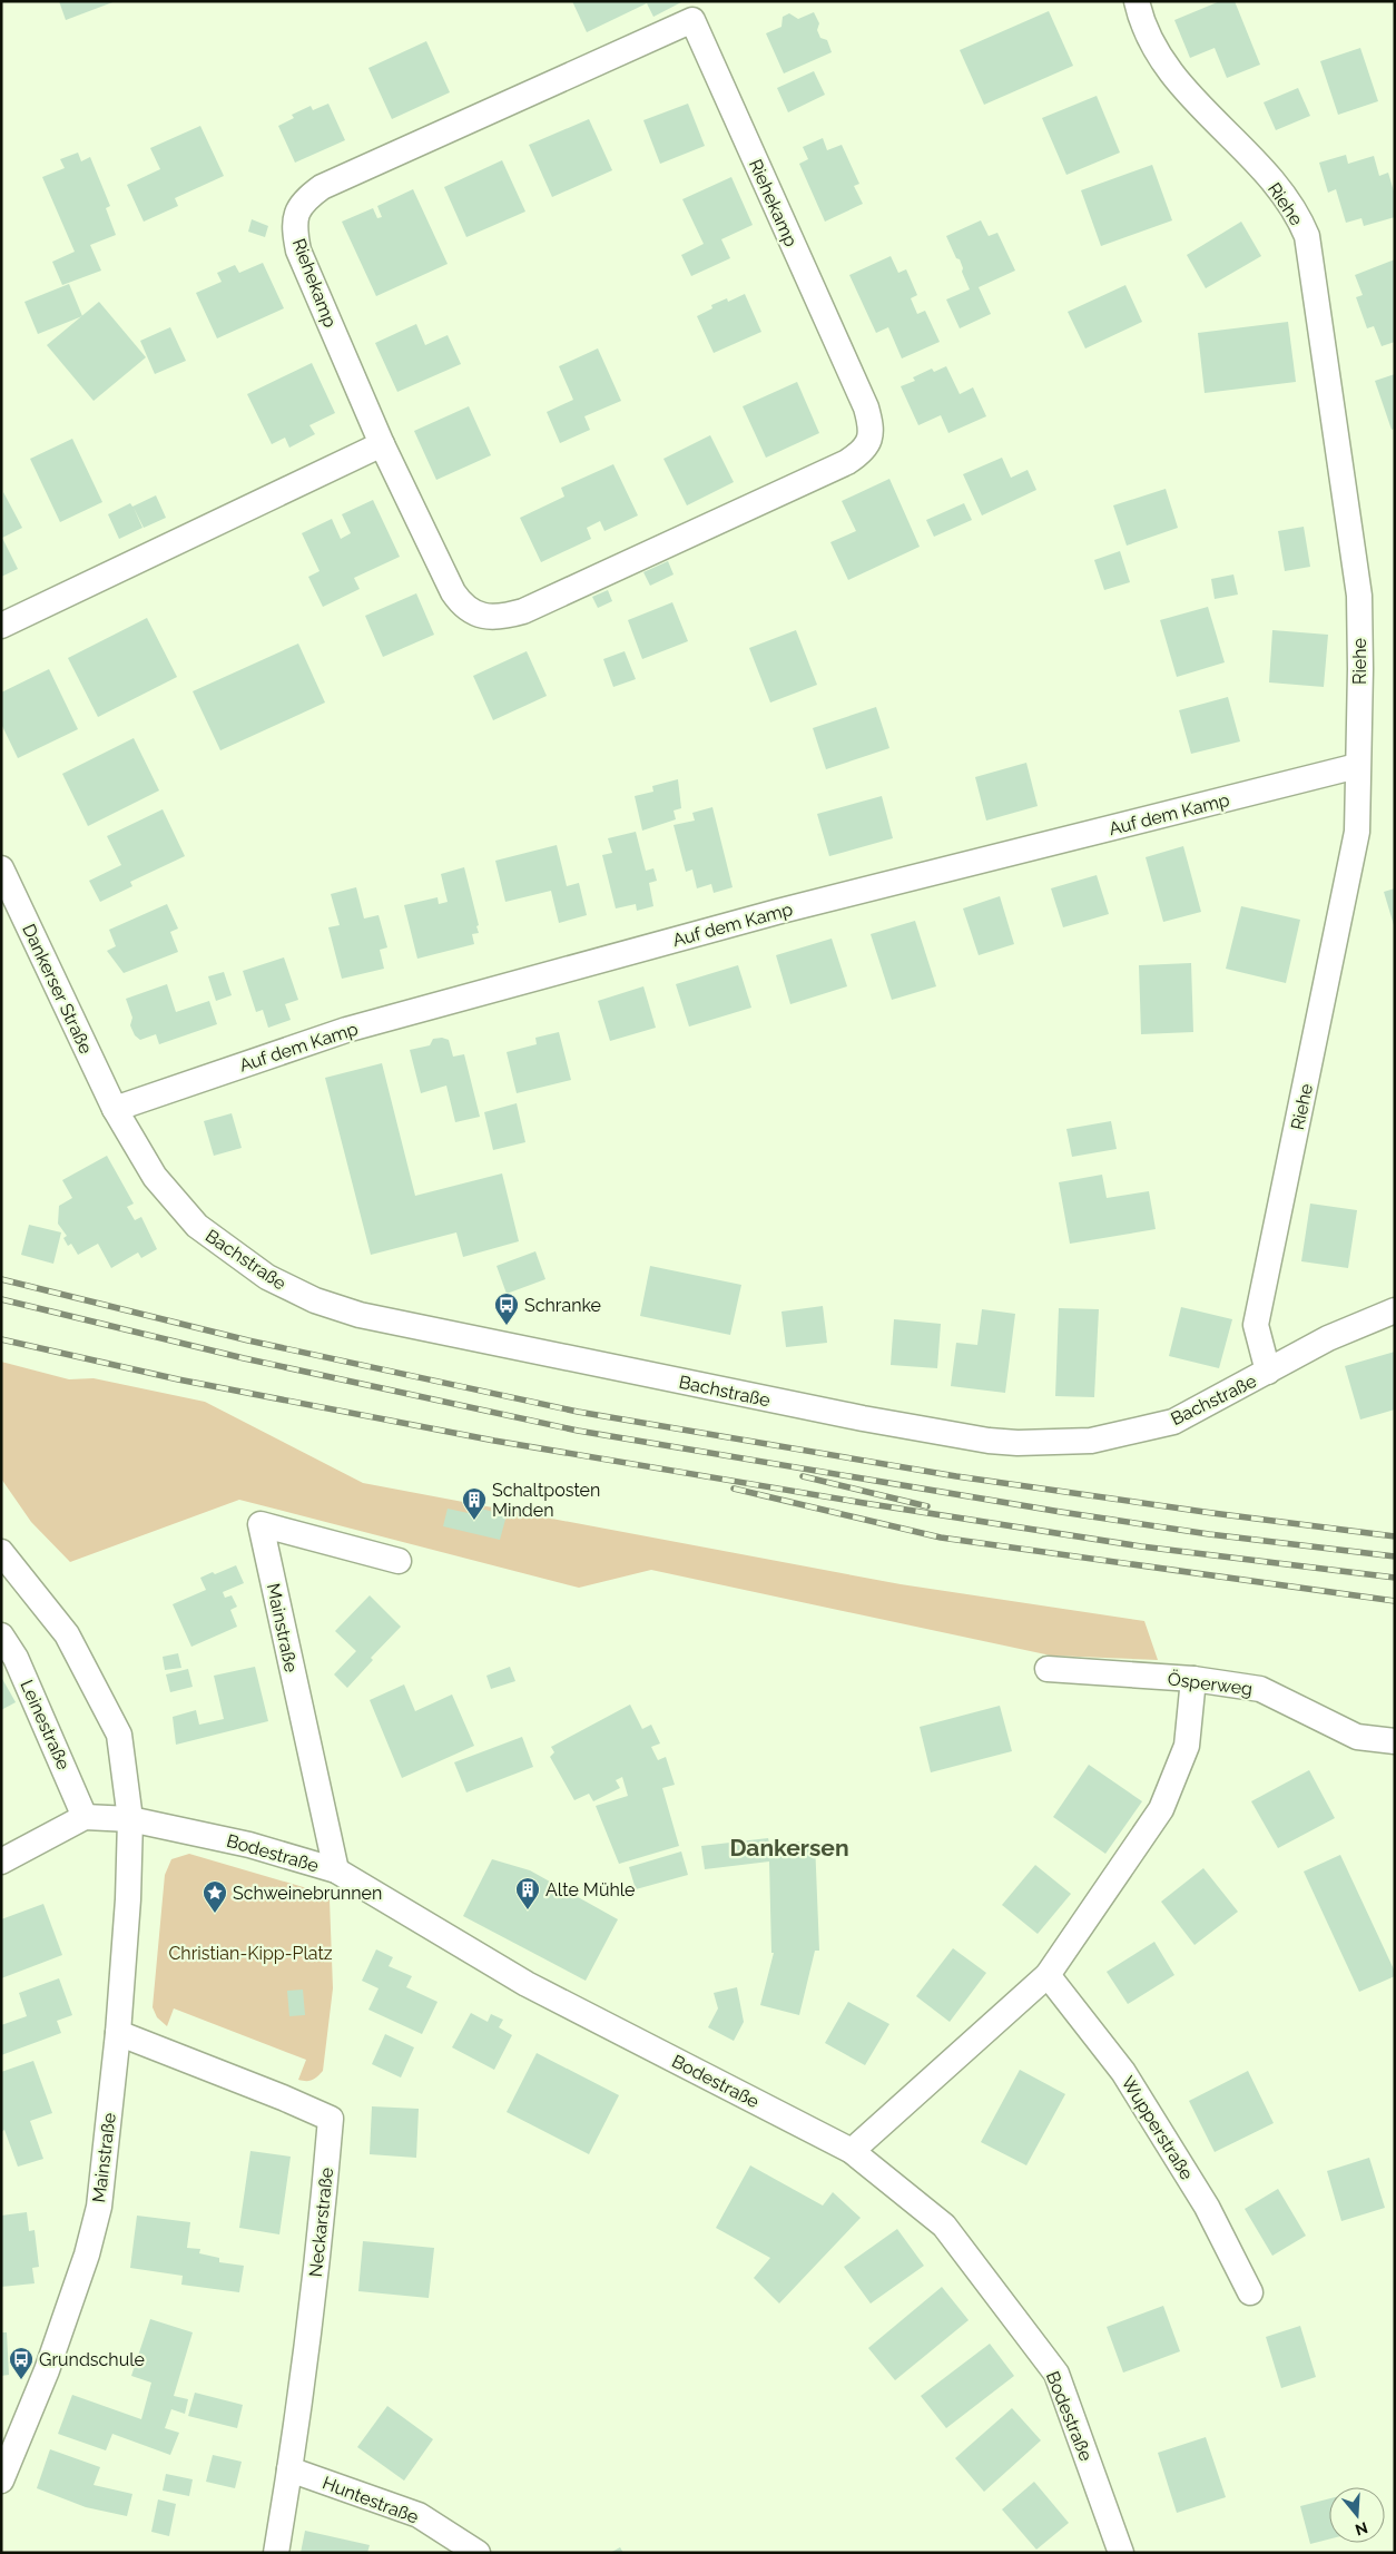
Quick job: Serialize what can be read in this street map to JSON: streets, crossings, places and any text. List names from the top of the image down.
{
  "streets": {
    "street": [
      "Riehekamp",
      "Riehe",
      "Auf dem Kamp",
      "Dankerser Straße",
      "Bachstraße",
      "Mainstraße",
      "Ösperweg",
      "Leinestraße",
      "Bodestraße",
      "Wupperstraße",
      "Neckarstraße",
      "Huntestraße"
    ]
  },
  "crossings": [
    ["Riehe", "Auf dem Kamp"],
    ["Riehe", "Bachstraße"],
    ["Auf dem Kamp", "Dankerser Straße"],
    ["Auf dem Kamp", "Bachstraße"],
    ["Dankerser Straße", "Bachstraße"],
    ["Mainstraße", "Bodestraße"],
    ["Mainstraße", "Neckarstraße"],
    ["Leinestraße", "Bodestraße"],
    ["Neckarstraße", "Huntestraße"]
  ],
  "districts": ["Dankersen"],
  "parks": ["Christian-Kipp-Platz"],
  "places": {
    "bus stop": ["Schranke", "Grundschule"],
    "building": ["Schaltposten Minden", "Alte Mühle"],
    "place": ["Schweinebrunnen"]
  },
  "north": "bottom"
}
